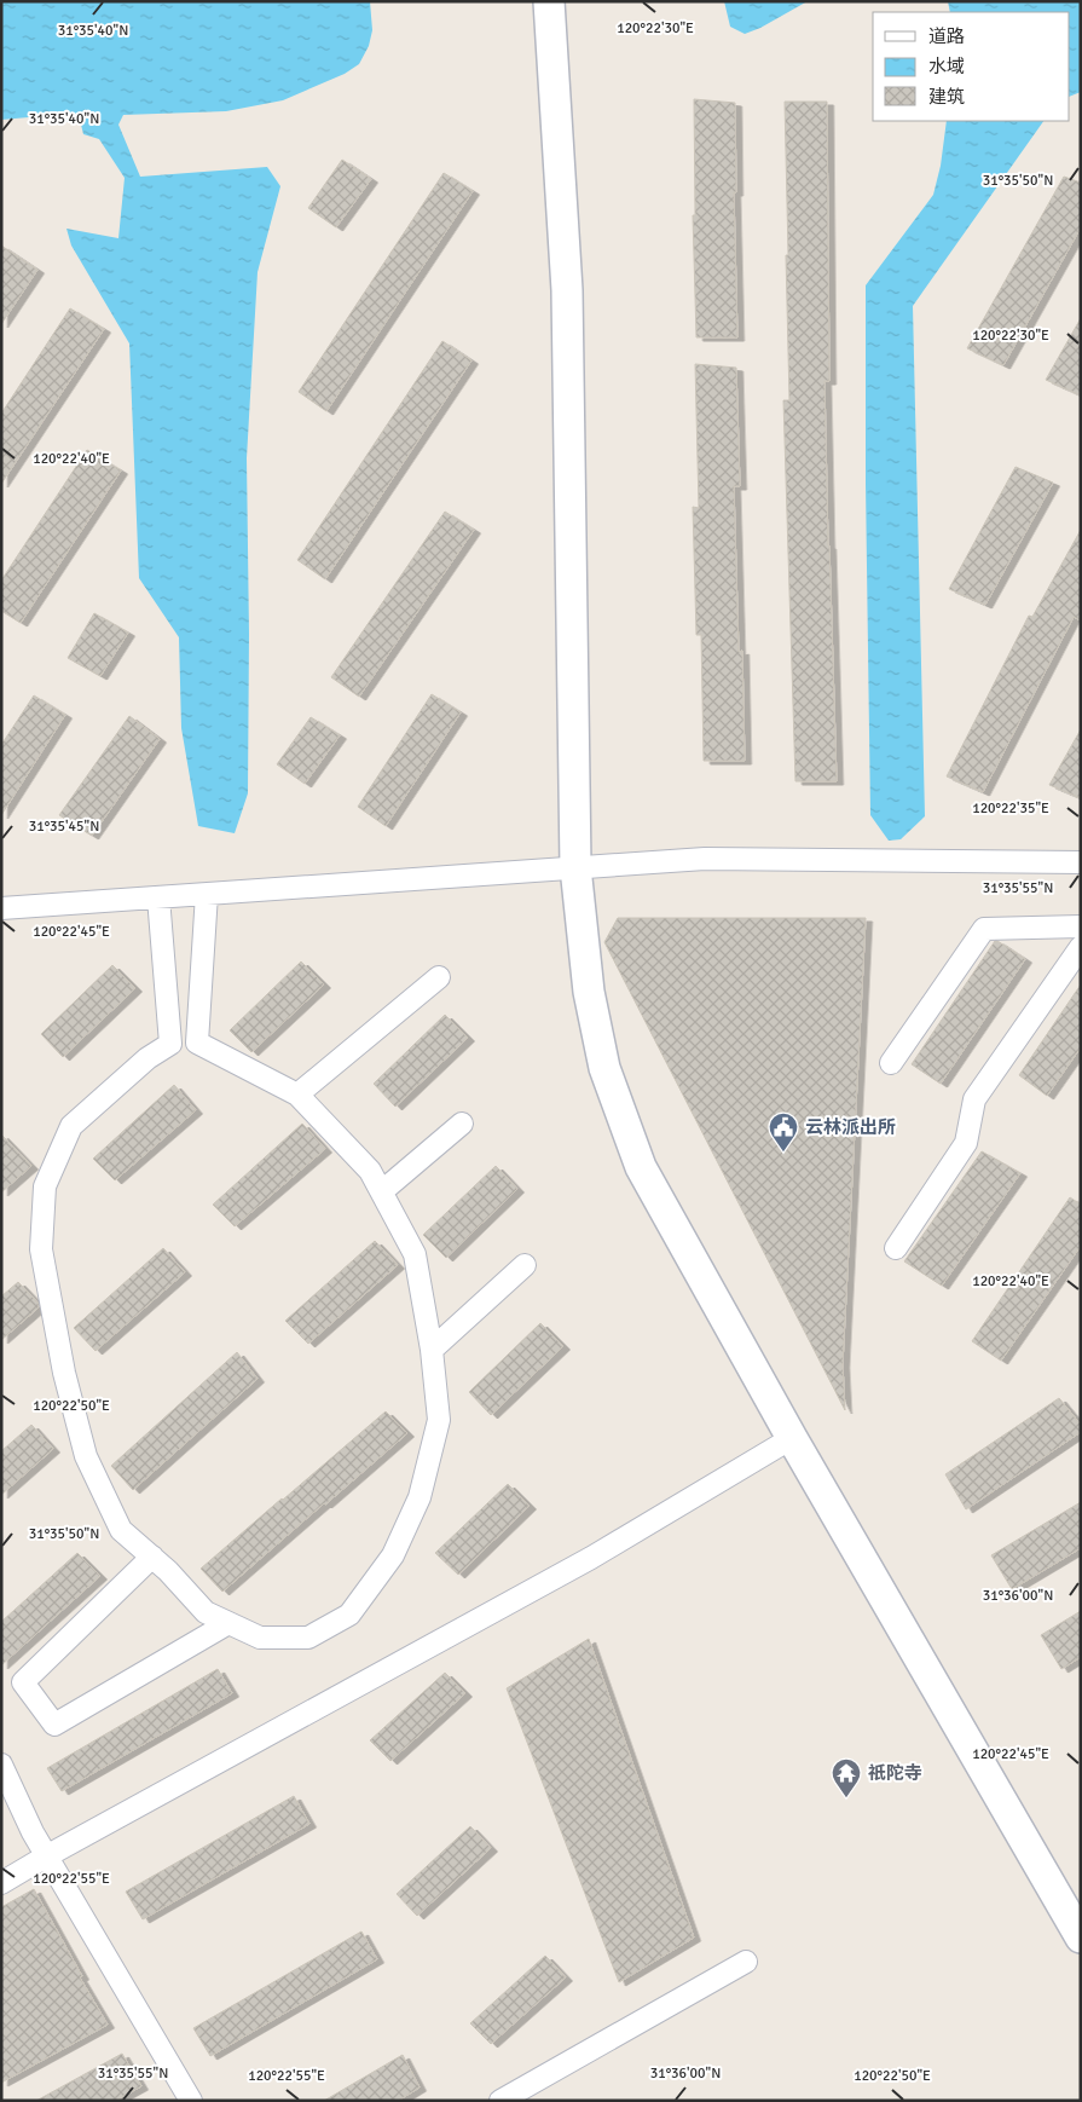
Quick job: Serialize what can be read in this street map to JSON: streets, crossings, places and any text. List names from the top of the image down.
{
  "places": {
    "public building": ["云林派出所"],
    "temple": ["祇陀寺"]
  },
  "legend": ["道路", "水域", "建筑"],
  "coordinates": [
    "120°22'30\"E",
    "31°35'40\"N",
    "31°35'50\"N",
    "120°22'40\"E",
    "120°22'35\"E",
    "31°35'45\"N",
    "31°35'55\"N",
    "120°22'45\"E",
    "120°22'50\"E",
    "31°36'00\"N",
    "120°22'55\"E"
  ]
}
